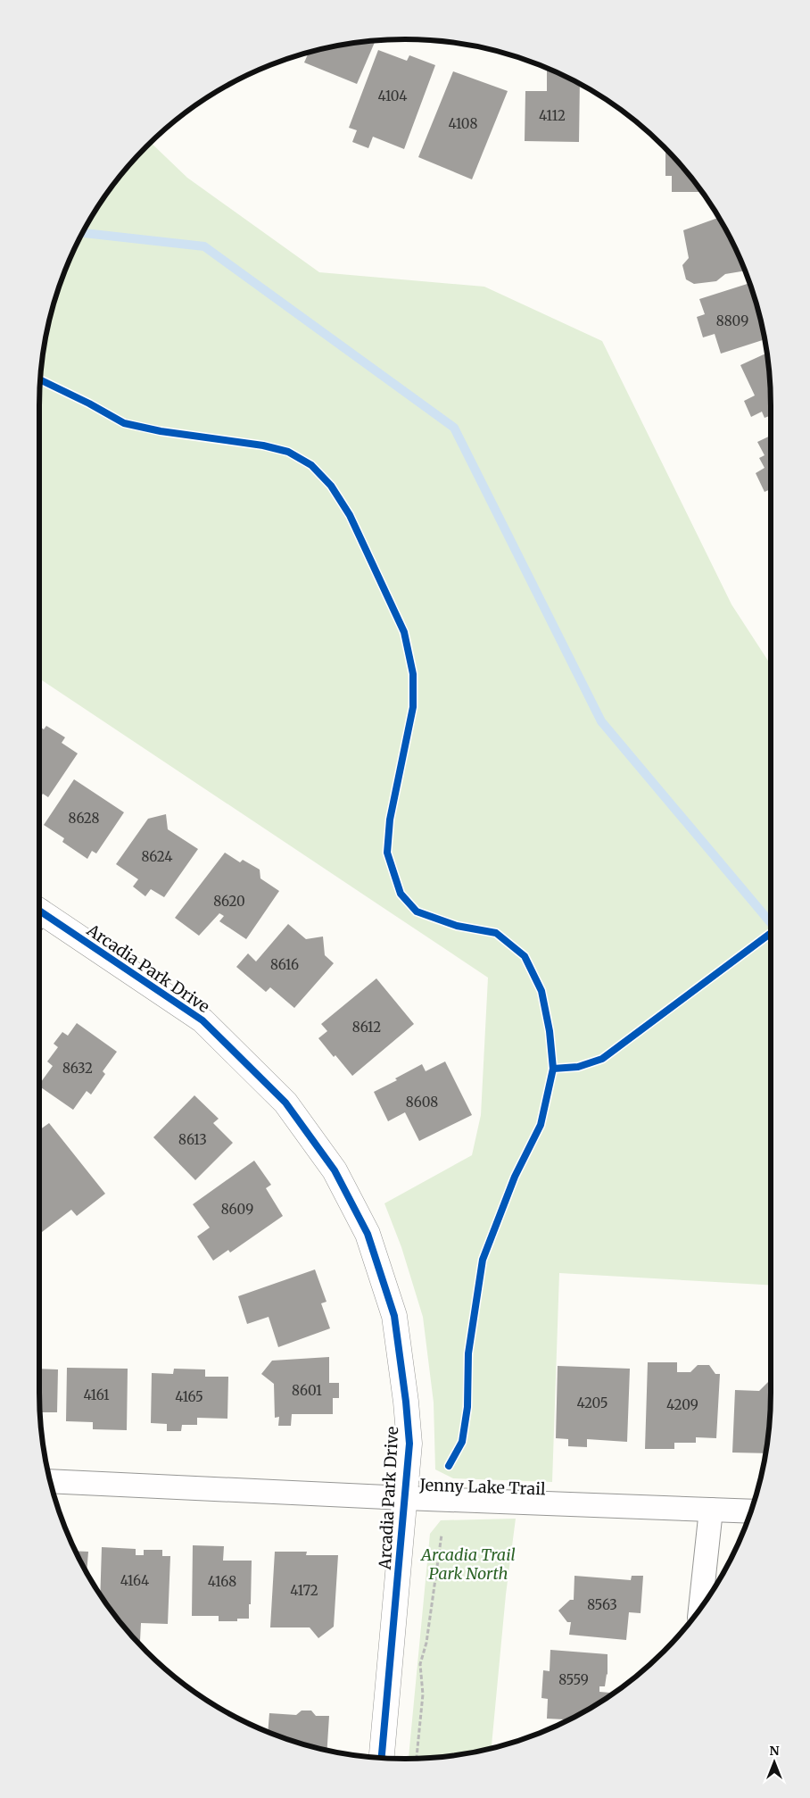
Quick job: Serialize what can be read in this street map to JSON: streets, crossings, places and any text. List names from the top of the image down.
{
  "streets": {
    "street": ["Arcadia Park Drive", "Jenny Lake Trail"]
  },
  "crossings": [
    ["Arcadia Park Drive", "Jenny Lake Trail"]
  ],
  "parks": ["Arcadia Trail Park North"],
  "house_numbers": [
    "4104",
    "4112",
    "4108",
    "8809",
    "8628",
    "8624",
    "8620",
    "8616",
    "8612",
    "8632",
    "8608",
    "8613",
    "8609",
    "8601",
    "4161",
    "4165",
    "4205",
    "4209",
    "4164",
    "4168",
    "4172",
    "8563",
    "8559"
  ],
  "north": "top"
}
